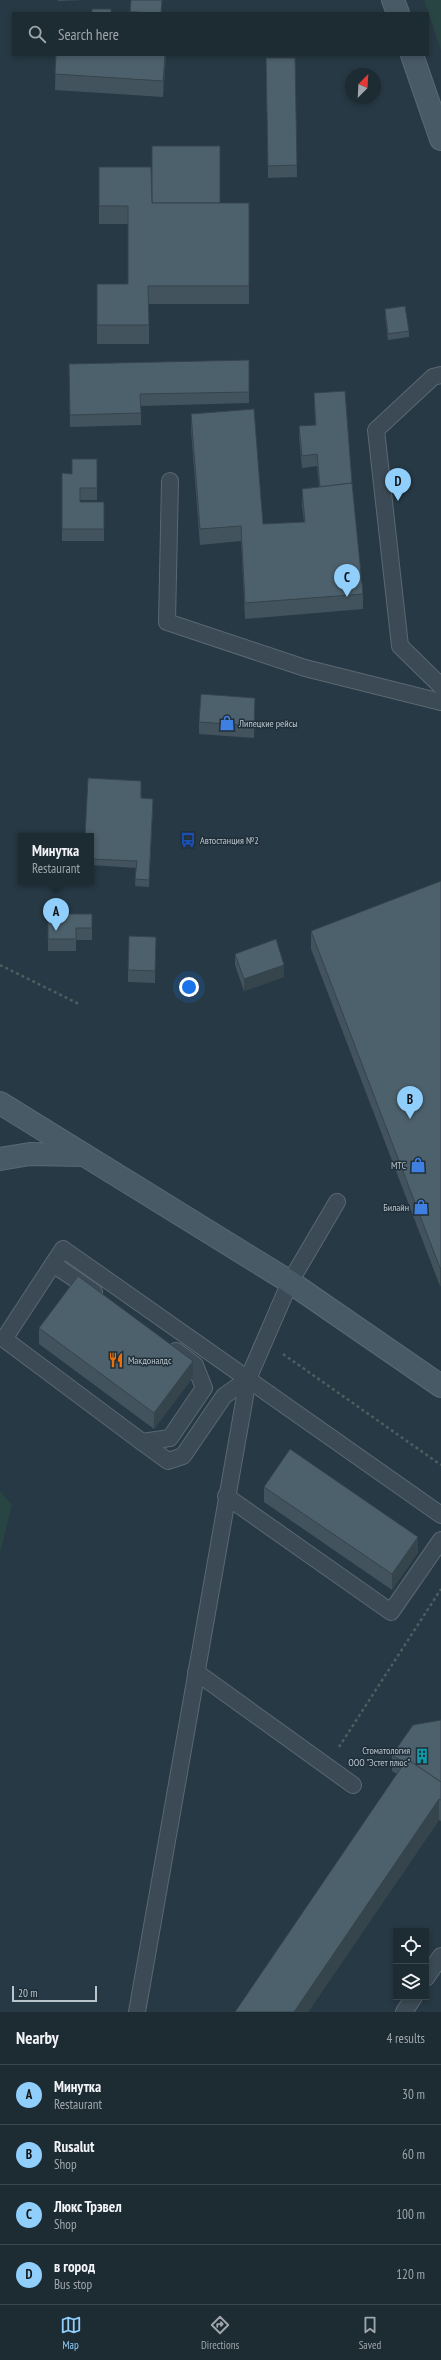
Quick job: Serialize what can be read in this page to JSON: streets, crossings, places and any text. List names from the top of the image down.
{
  "places": {
    "shop": ["Липецкие рейсы", "МТС", "Билайн"],
    "bus stop": ["Автостанция №2"],
    "restaurant": ["Макдоналдс"],
    "building": ["Стоматология ООО \"Эстет плюс\""]
  },
  "scale_bar": "20 m",
  "north": "top right",
  "page": {
    "search": "Search here",
    "pins": [
      "D",
      "C",
      "A",
      "B"
    ],
    "popup": ["Минутка", "Restaurant"],
    "scale": "20 m",
    "heading": ["Nearby", "4 results"],
    "list": [
      {
        "mark": "A",
        "name": "Минутка",
        "note": "Restaurant",
        "value": "30 m"
      },
      {
        "mark": "B",
        "name": "Rusalut",
        "note": "Shop",
        "value": "60 m"
      },
      {
        "mark": "C",
        "name": "Люкс Трэвел",
        "note": "Shop",
        "value": "100 m"
      },
      {
        "mark": "D",
        "name": "в город",
        "note": "Bus stop",
        "value": "120 m"
      }
    ],
    "nav": ["Map", "Directions", "Saved"]
  }
}
